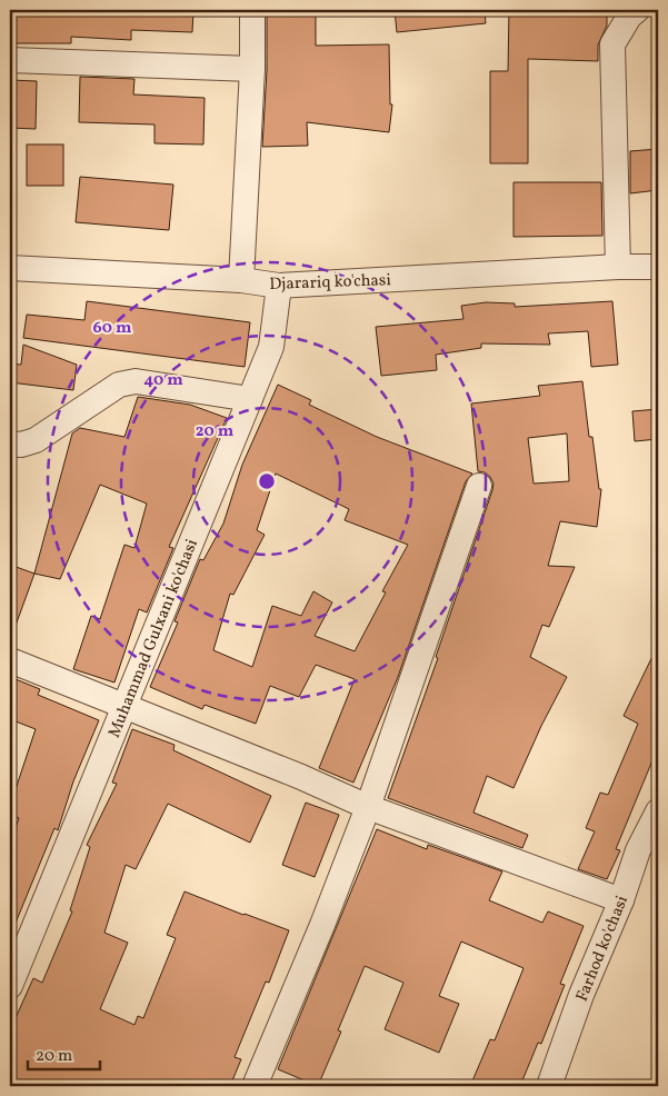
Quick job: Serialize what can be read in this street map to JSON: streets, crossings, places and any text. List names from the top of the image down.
{
  "streets": {
    "street": ["Djarariq ko'chasi", "Muhammad Gulxani ko'chasi", "Farhod ko'chasi"]
  },
  "crossings": [
    ["Djarariq ko'chasi", "Muhammad Gulxani ko'chasi"]
  ],
  "scale_bar": "20 m",
  "rings": ["60 m", "40 m", "20 m"]
}
